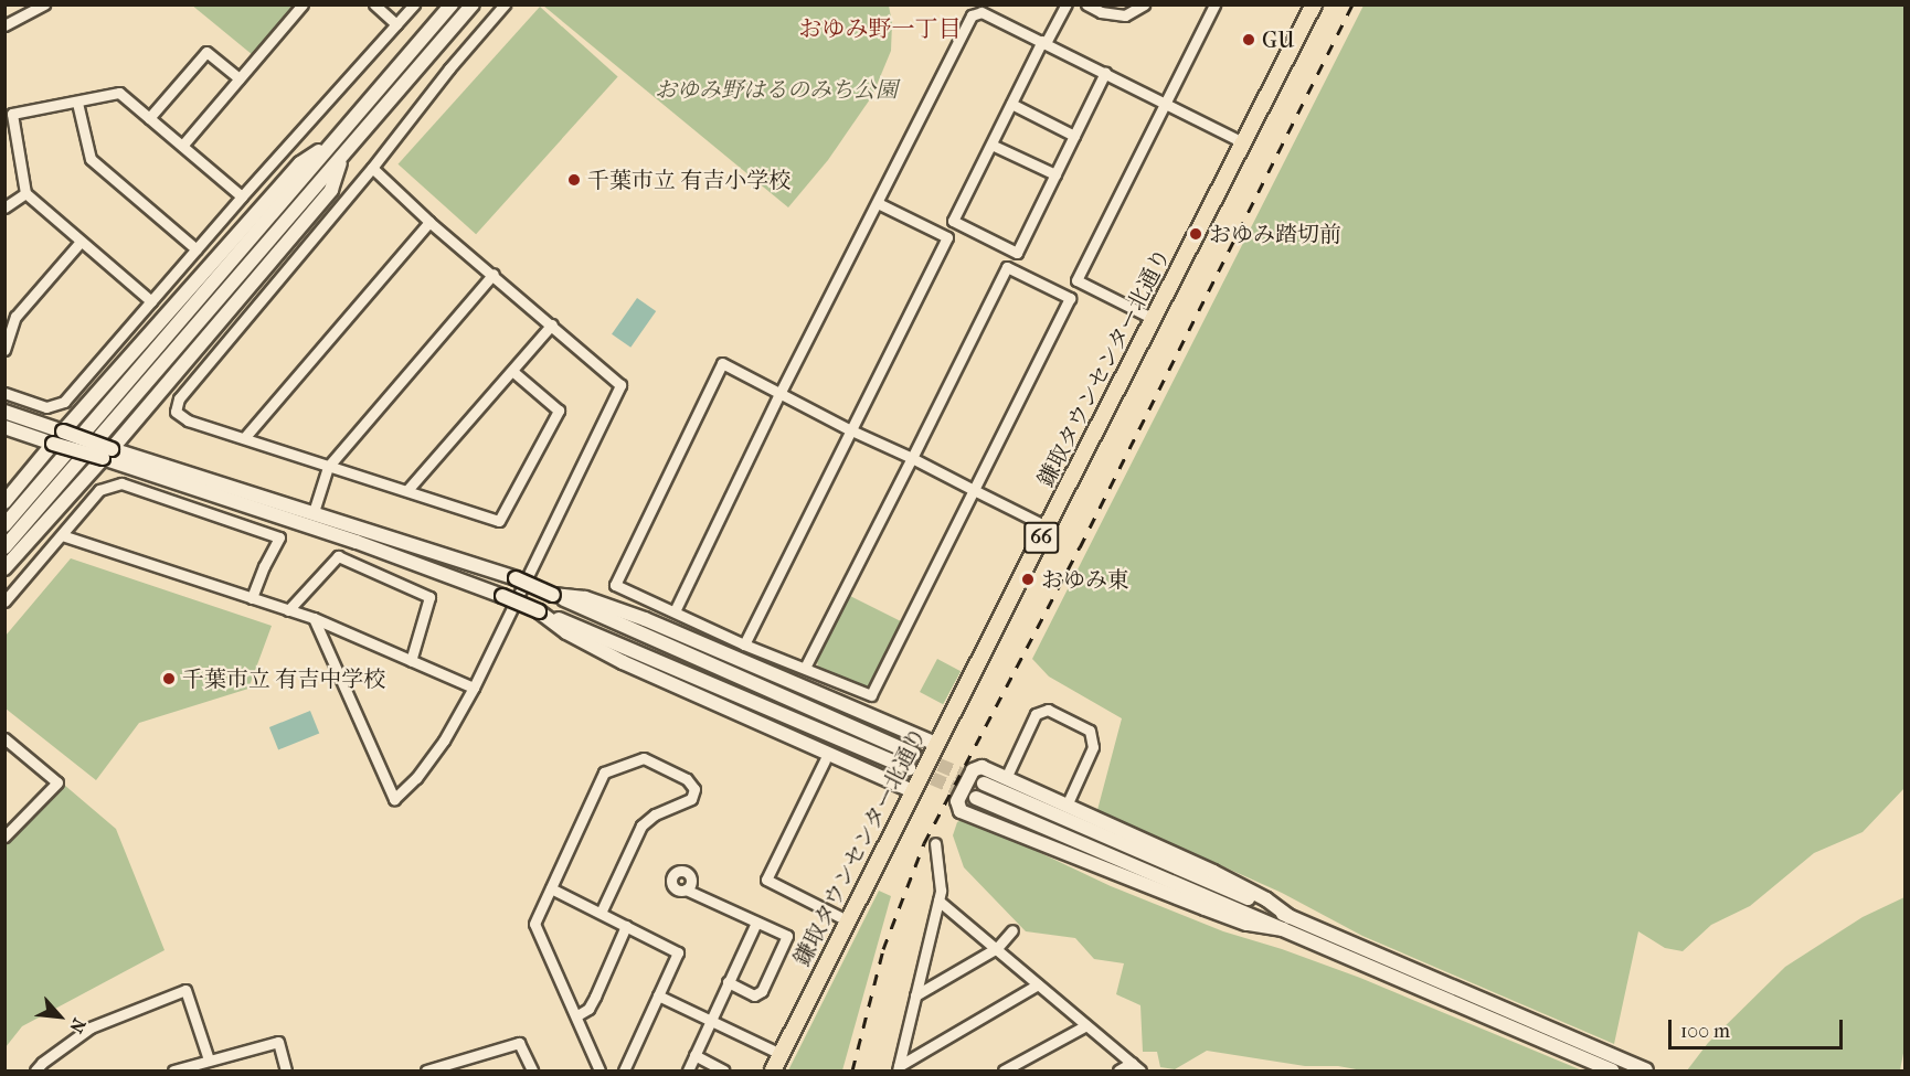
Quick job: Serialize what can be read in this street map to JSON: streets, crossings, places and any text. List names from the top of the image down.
{
  "streets": {
    "main road": ["鎌取タウンセンター北通り", "66"]
  },
  "districts": ["おゆみ野一丁目"],
  "parks": ["おゆみ野はるのみち公園"],
  "places": [
    "GU",
    "千葉市立 有吉小学校",
    "おゆみ踏切前",
    "おゆみ東",
    "千葉市立 有吉中学校"
  ],
  "scale_bar": "100 m",
  "north": "bottom right"
}
